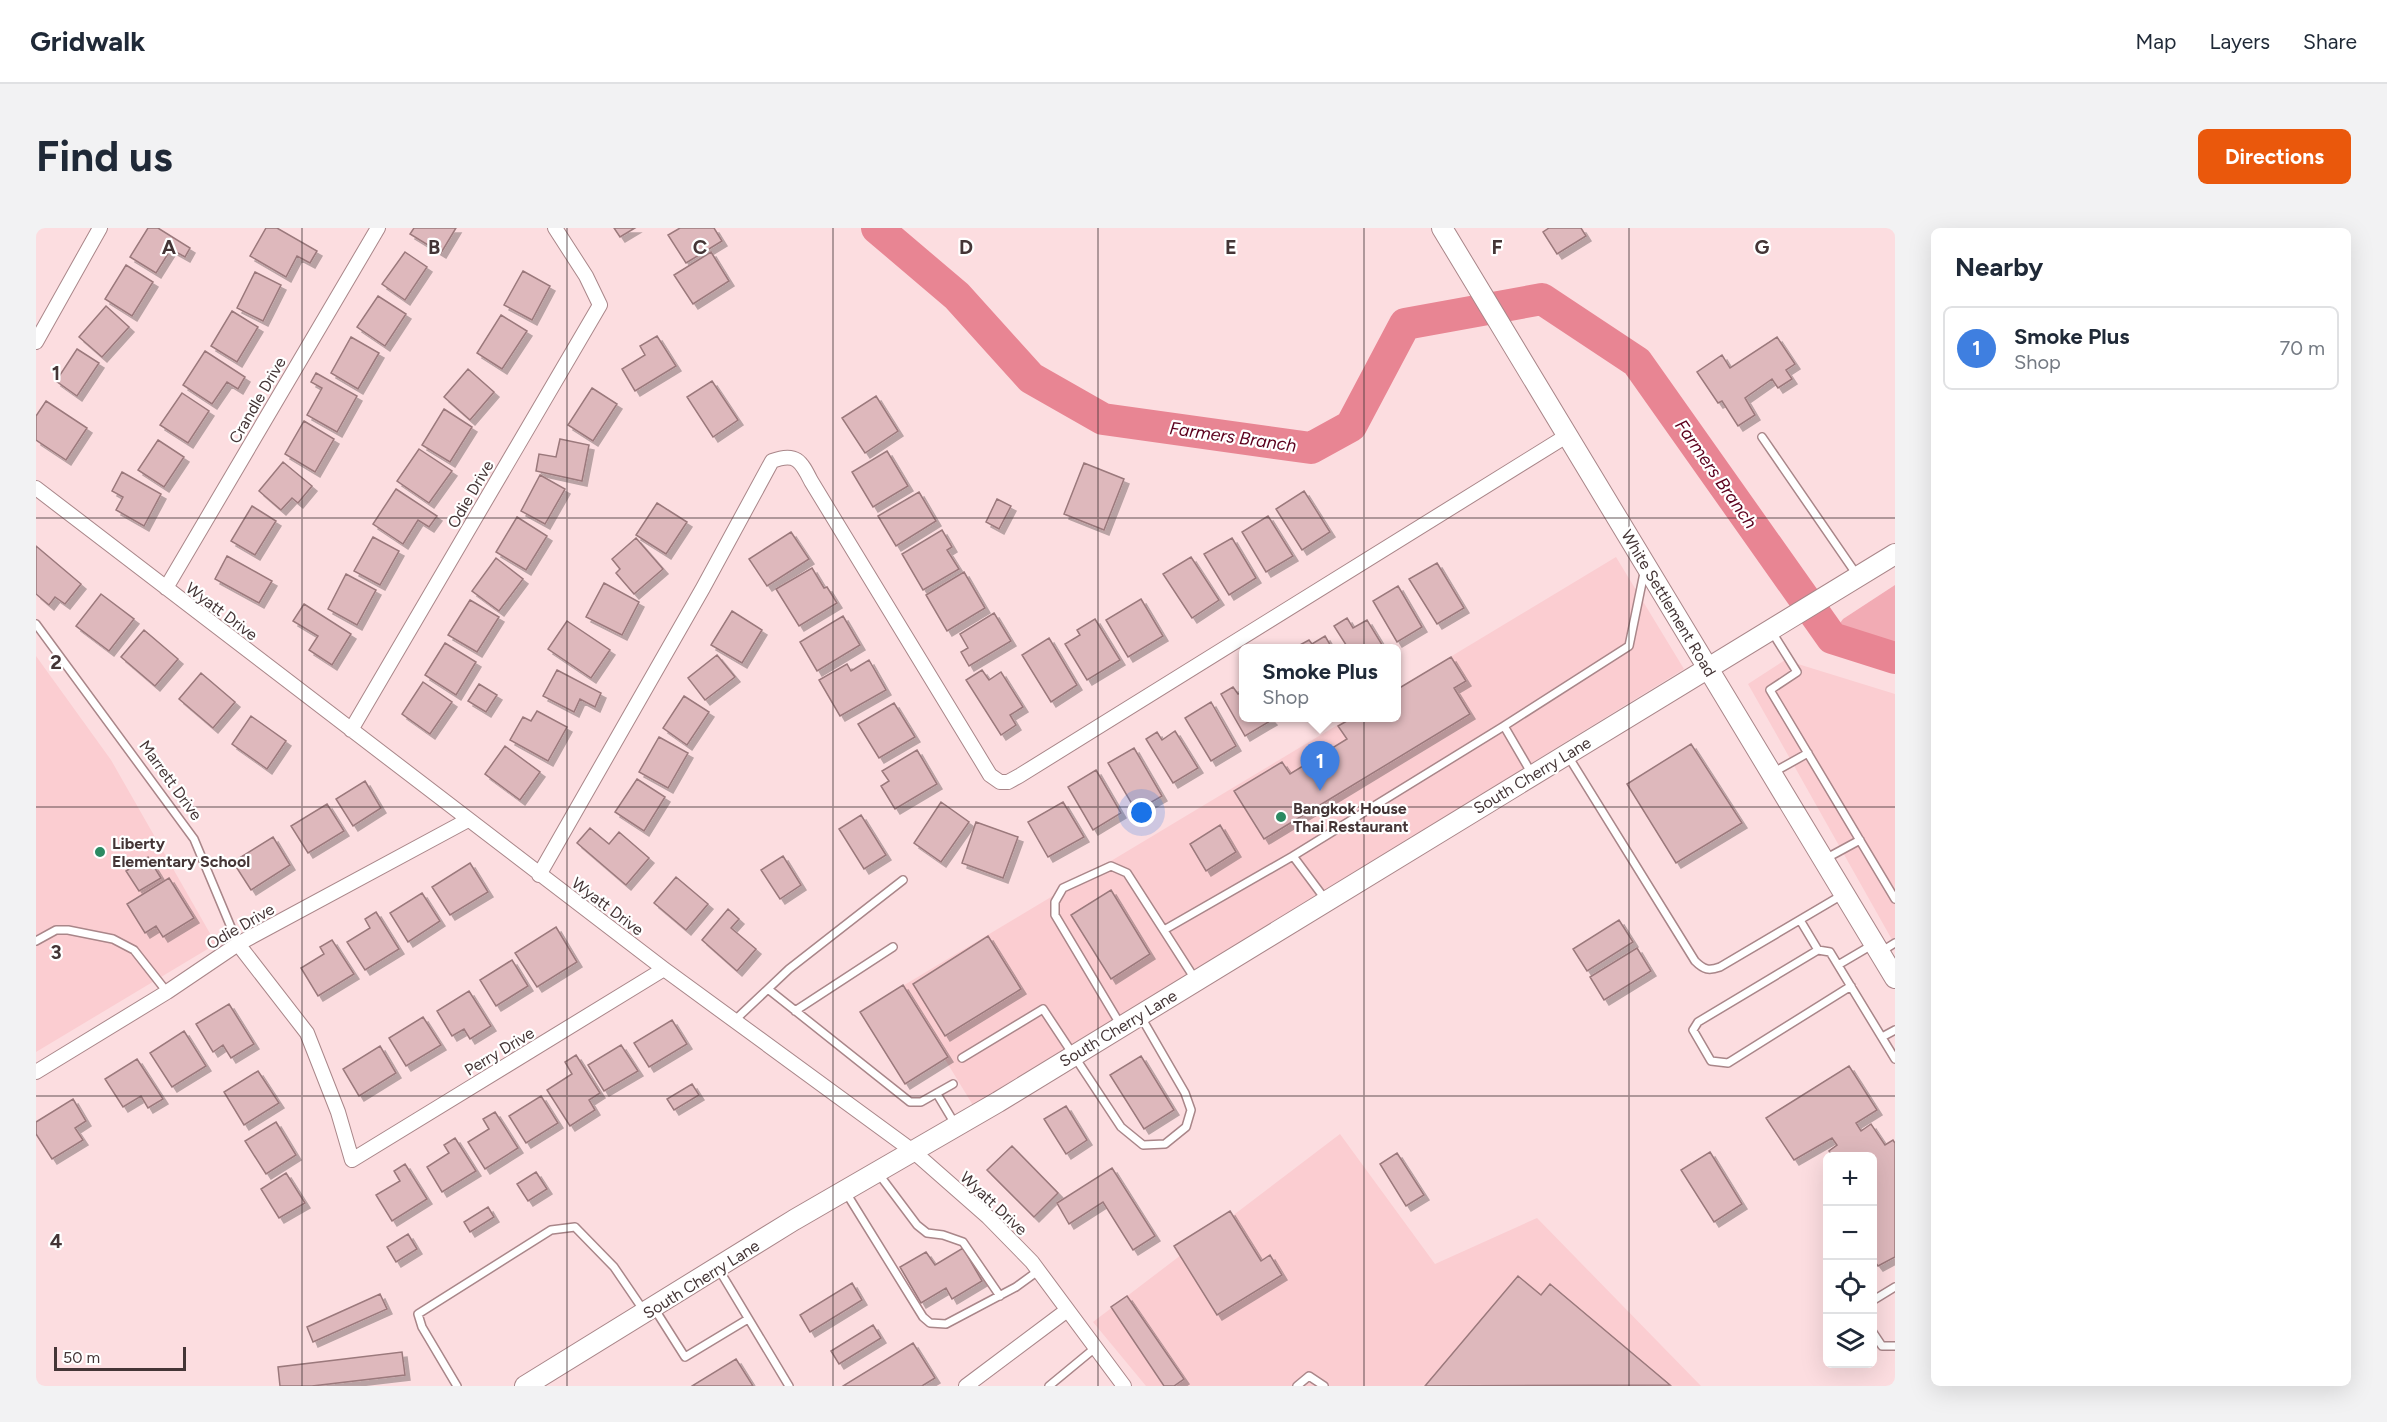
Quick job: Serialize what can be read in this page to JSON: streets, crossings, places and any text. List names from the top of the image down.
{
  "streets": {
    "street": [
      "Crandle Drive",
      "Odie Drive",
      "White Settlement Road",
      "Wyatt Drive",
      "South Cherry Lane",
      "Marrett Drive",
      "Perry Drive"
    ]
  },
  "crossings": [
    ["Crandle Drive", "Wyatt Drive"],
    ["Odie Drive", "Wyatt Drive"],
    ["Odie Drive", "Marrett Drive"],
    ["White Settlement Road", "South Cherry Lane"],
    ["Wyatt Drive", "South Cherry Lane"],
    ["Wyatt Drive", "Perry Drive"],
    ["Marrett Drive", "Perry Drive"]
  ],
  "water": ["Farmers Branch"],
  "places": ["Bangkok House Thai Restaurant", "Liberty Elementary School"],
  "scale_bar": "50 m",
  "page": {
    "header": "Gridwalk",
    "nav": ["Map", "Layers", "Share"],
    "buttons": "Directions",
    "title": "Find us",
    "heading": "Nearby",
    "list": [
      {
        "mark": "1",
        "name": "Smoke Plus",
        "note": "Shop",
        "value": "70 m"
      }
    ],
    "popup": ["Smoke Plus", "Shop"],
    "pins": "1",
    "map_buttons": ["+", "−"],
    "scale": "50 m"
  },
  "grid": {
    "columns": [
      "A",
      "B",
      "C",
      "D",
      "E",
      "F",
      "G"
    ],
    "rows": [
      "1",
      "2",
      "3",
      "4"
    ]
  }
}
